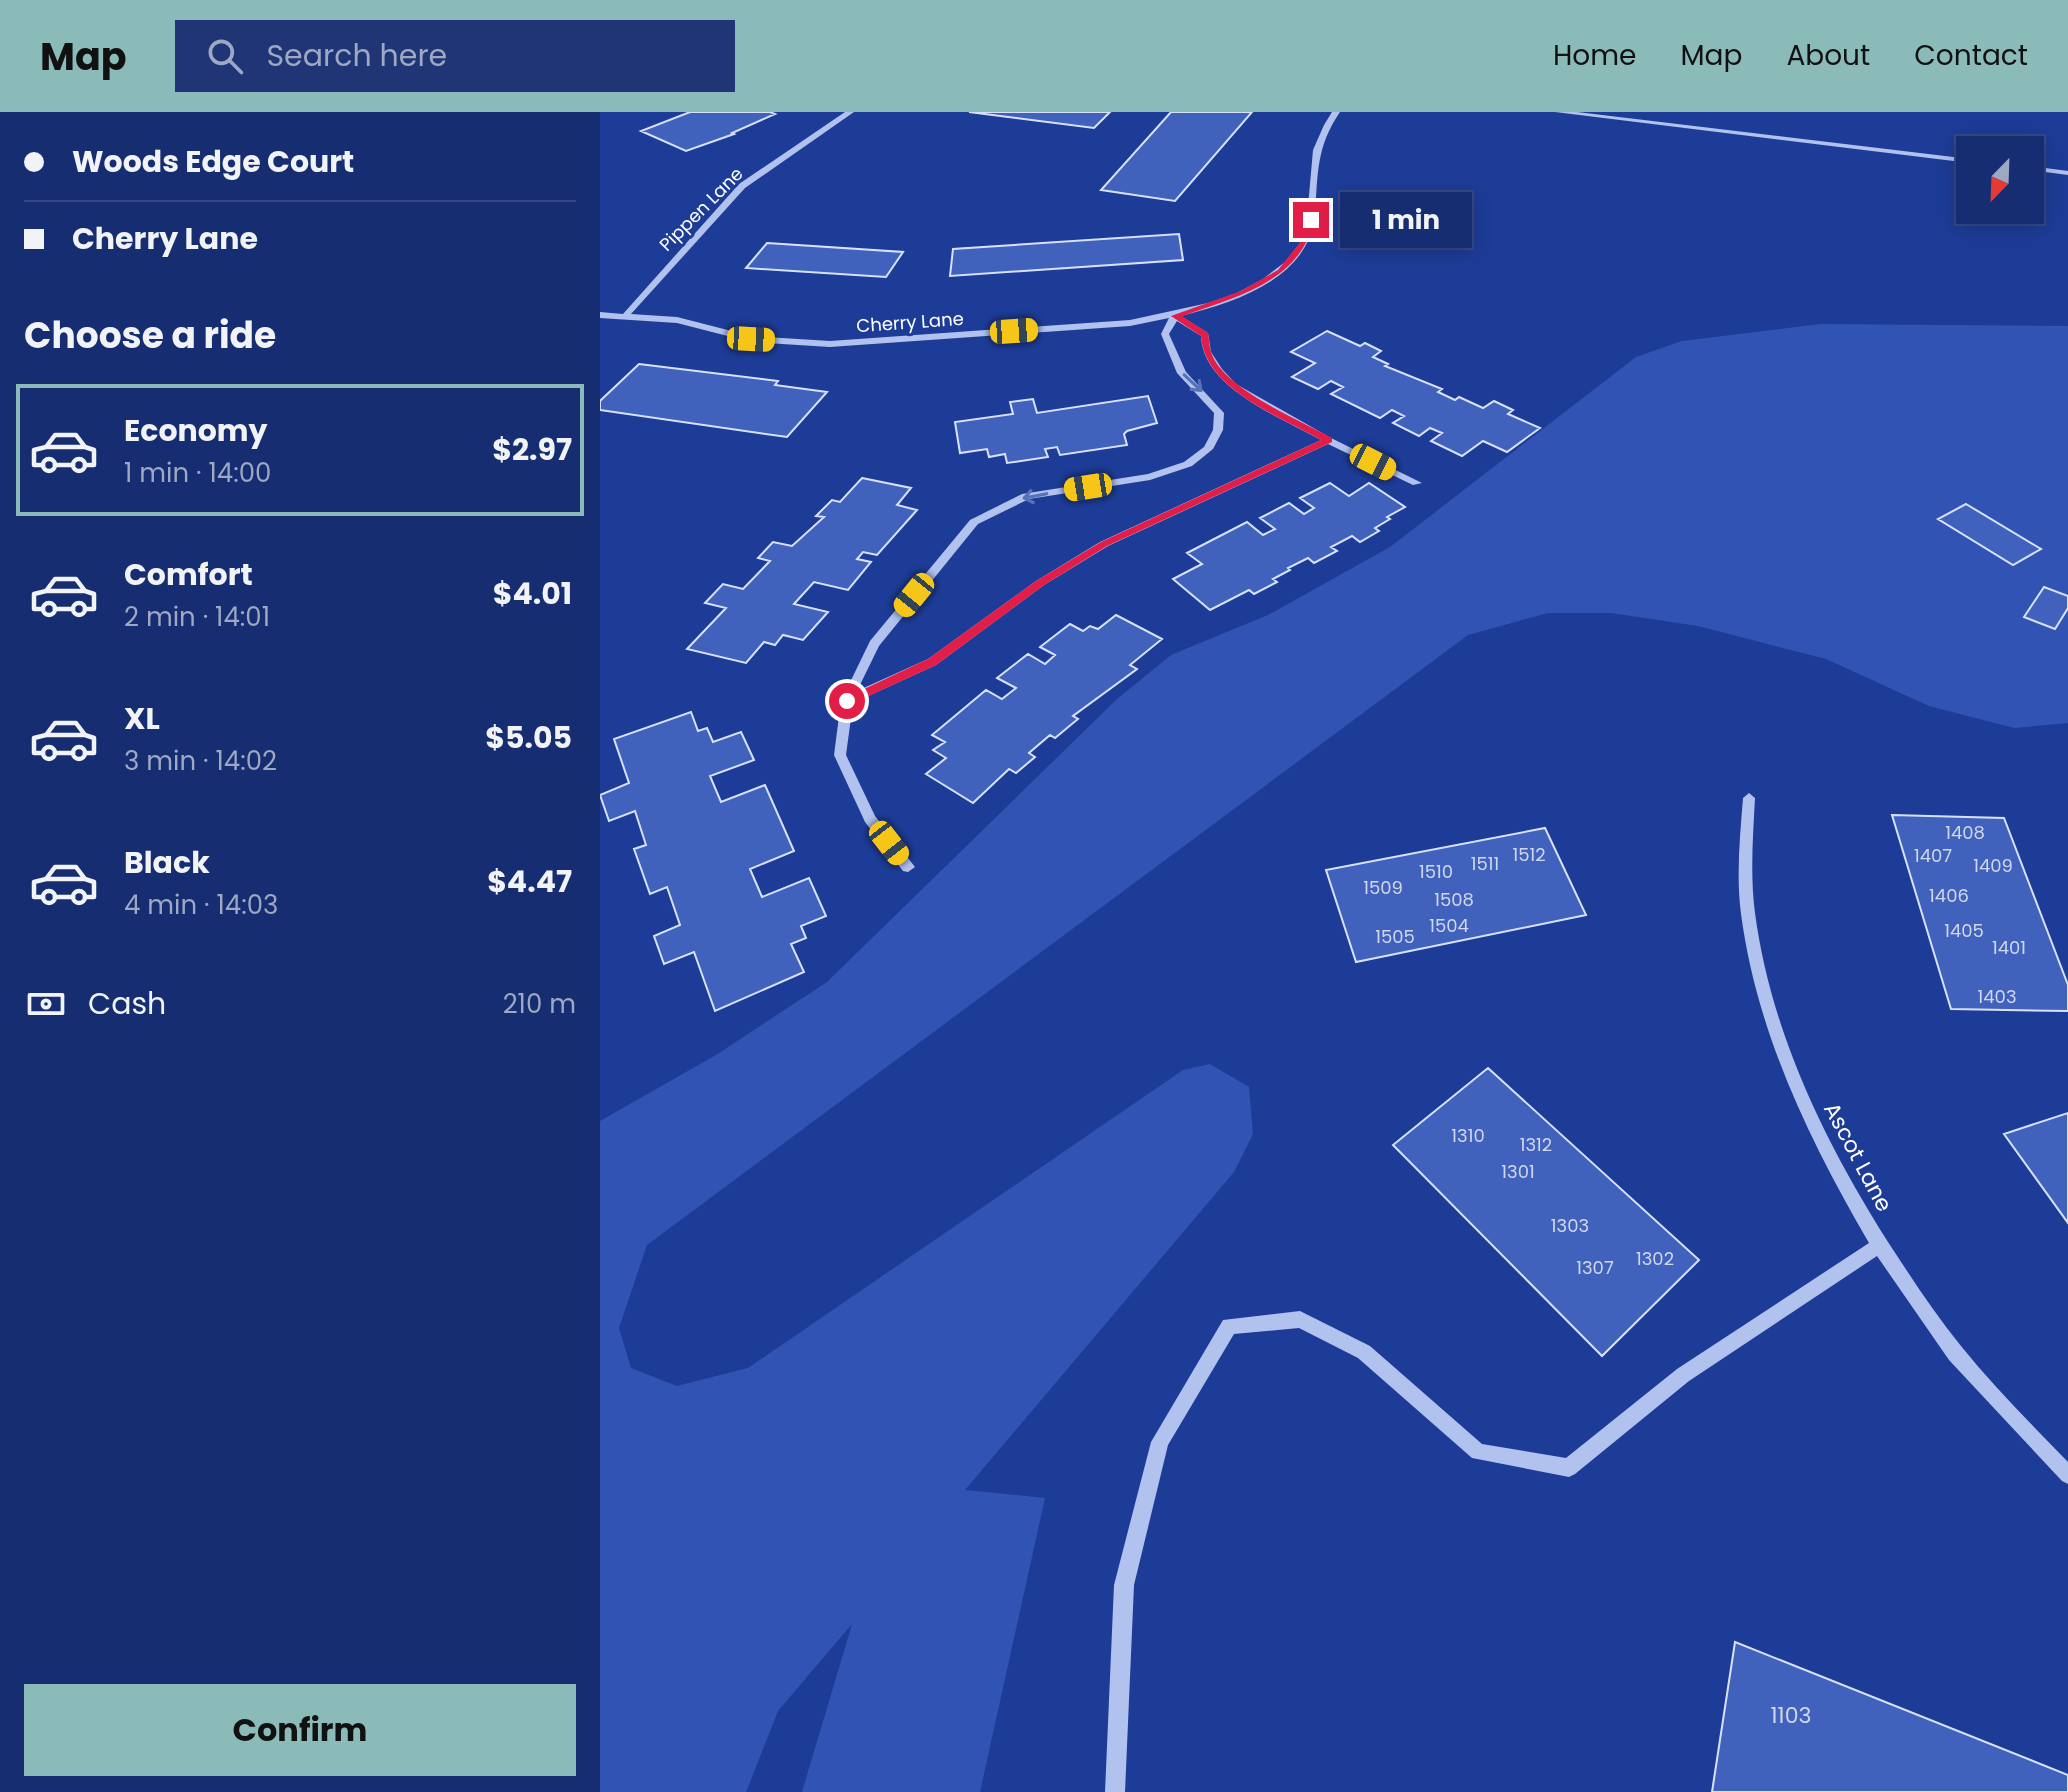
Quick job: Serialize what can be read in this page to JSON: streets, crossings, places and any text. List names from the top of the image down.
{
  "streets": {
    "street": ["Pippen Lane", "Cherry Lane", "Ascot Lane"]
  },
  "crossings": [
    ["Pippen Lane", "Cherry Lane"]
  ],
  "house_numbers": [
    "1408",
    "1512",
    "1407",
    "1511",
    "1409",
    "1510",
    "1509",
    "1406",
    "1508",
    "1504",
    "1405",
    "1505",
    "1401",
    "1403",
    "1310",
    "1312",
    "1301",
    "1303",
    "1302",
    "1307",
    "1103"
  ],
  "north": "bottom left",
  "page": {
    "header": "Map",
    "search": "Search here",
    "nav": [
      "Home",
      "Map",
      "About",
      "Contact"
    ],
    "banner": ["Woods Edge Court", "Cherry Lane"],
    "bubble": "1 min",
    "heading": "Choose a ride",
    "list": [
      {
        "name": "Economy",
        "note": "1 min · 14:00",
        "value": "$2.97"
      },
      {
        "name": "Comfort",
        "note": "2 min · 14:01",
        "value": "$4.01"
      },
      {
        "name": "XL",
        "note": "3 min · 14:02",
        "value": "$5.05"
      },
      {
        "name": "Black",
        "note": "4 min · 14:03",
        "value": "$4.47"
      }
    ],
    "pay": ["Cash", "210 m"],
    "buttons": "Confirm"
  }
}
